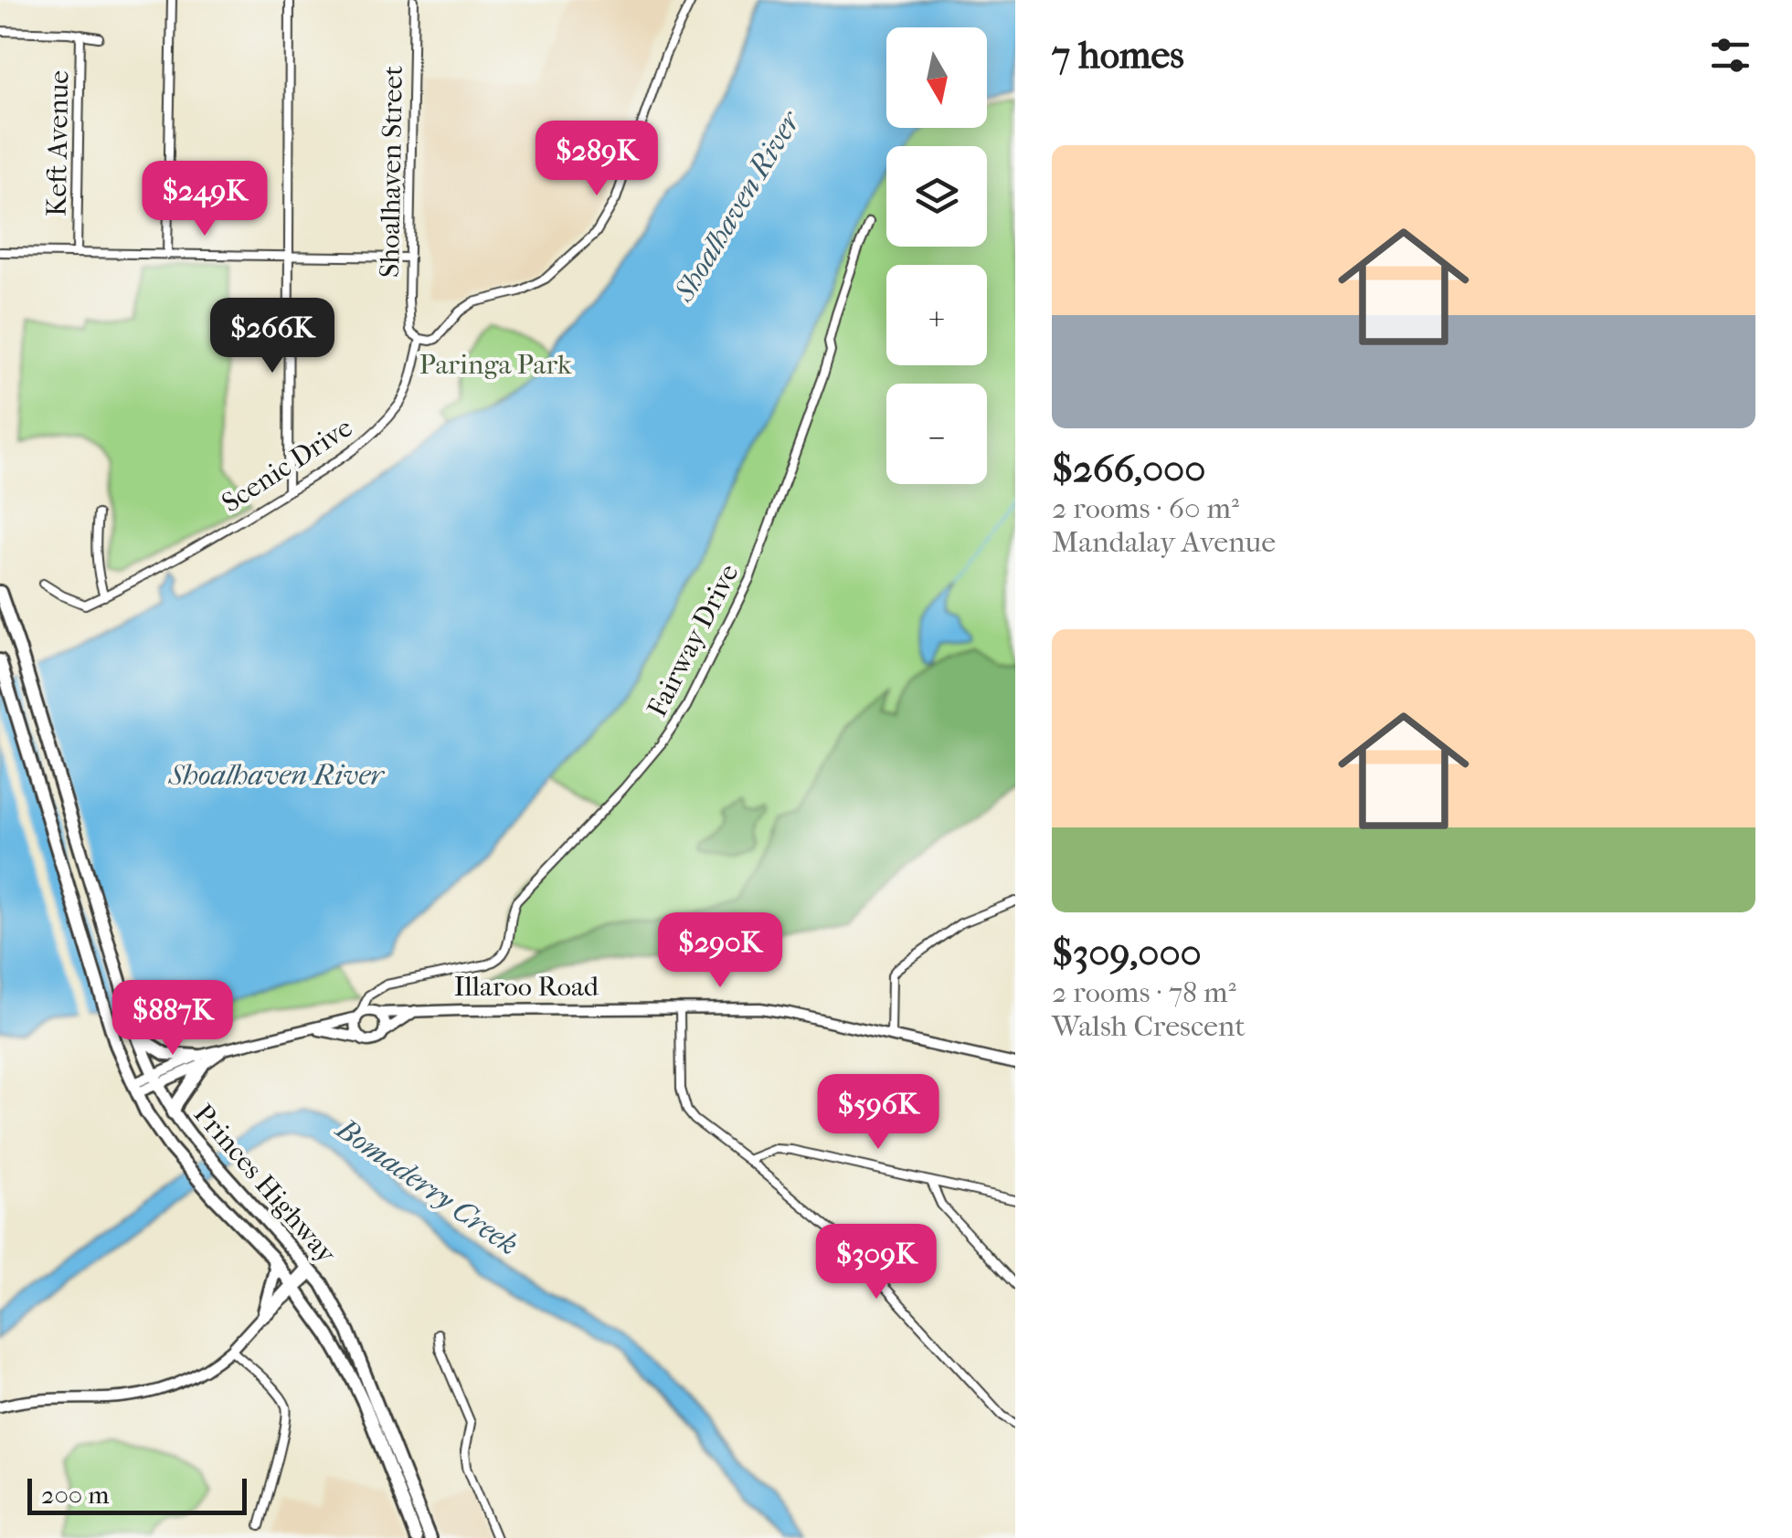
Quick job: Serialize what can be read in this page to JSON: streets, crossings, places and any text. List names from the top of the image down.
{
  "streets": {
    "highway": ["Princes Highway"],
    "main road": ["Illaroo Road"],
    "street": [
      "Keft Avenue",
      "Shoalhaven Street",
      "Scenic Drive",
      "Fairway Drive"
    ]
  },
  "crossings": [
    ["Shoalhaven Street", "Scenic Drive"],
    ["Illaroo Road", "Princes Highway"]
  ],
  "water": ["Shoalhaven River", "Bomaderry Creek"],
  "parks": ["Paringa Park"],
  "scale_bar": "200 m",
  "north": "bottom",
  "page": {
    "heading": "7 homes",
    "map_buttons": ["+", "−"],
    "list": [
      {
        "name": "$266,000",
        "note": "2 rooms · 60 m² · Mandalay Avenue"
      },
      {
        "name": "$309,000",
        "note": "2 rooms · 78 m² · Walsh Crescent"
      }
    ],
    "price": [
      "$289K",
      "$249K",
      "$266K",
      "$290K",
      "$887K",
      "$596K",
      "$309K"
    ],
    "scale": "200 m"
  }
}
